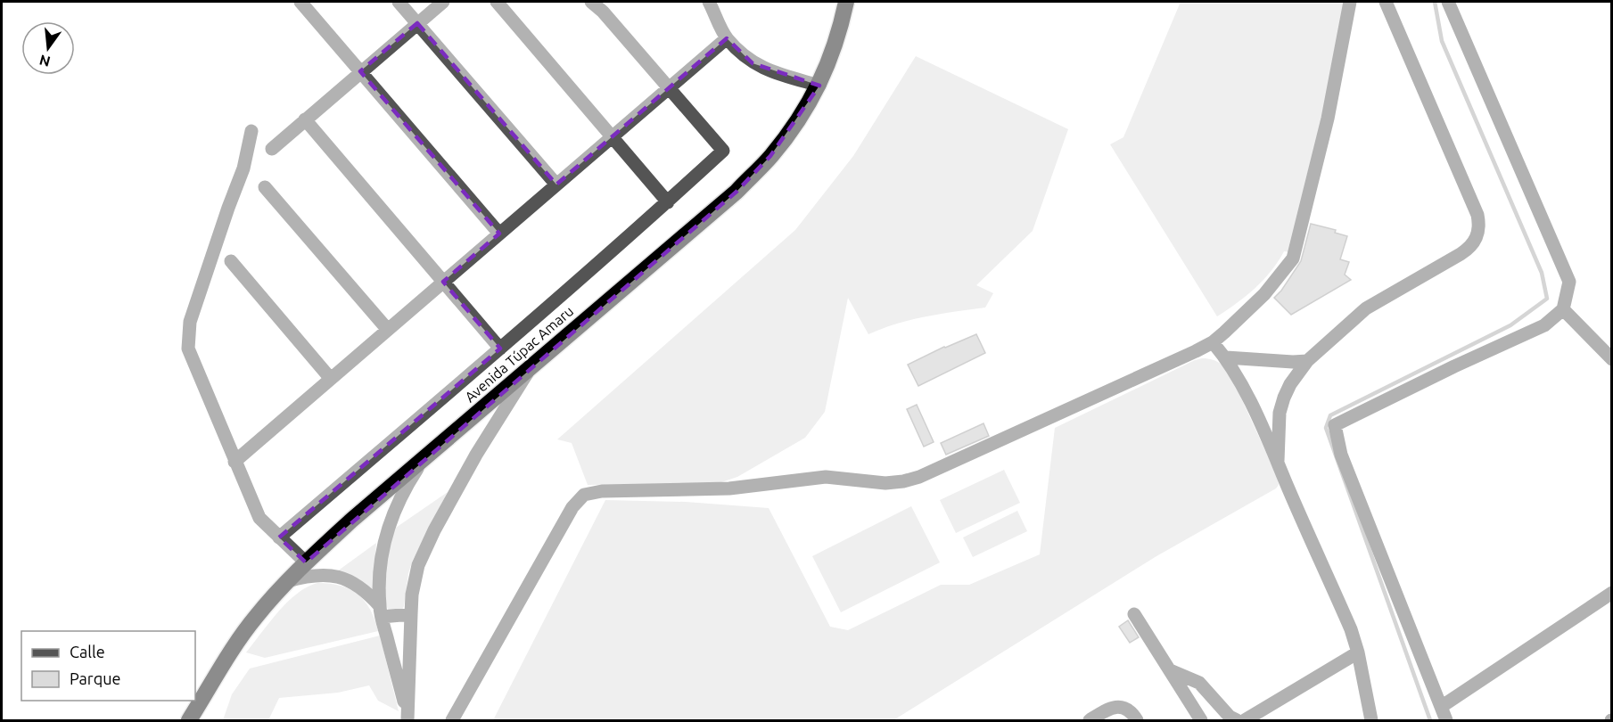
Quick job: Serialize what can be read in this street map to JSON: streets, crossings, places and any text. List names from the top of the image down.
{
  "streets": {
    "highway": ["Avenida Túpac Amaru"]
  },
  "legend": ["Calle", "Parque"],
  "north": "bottom"
}
